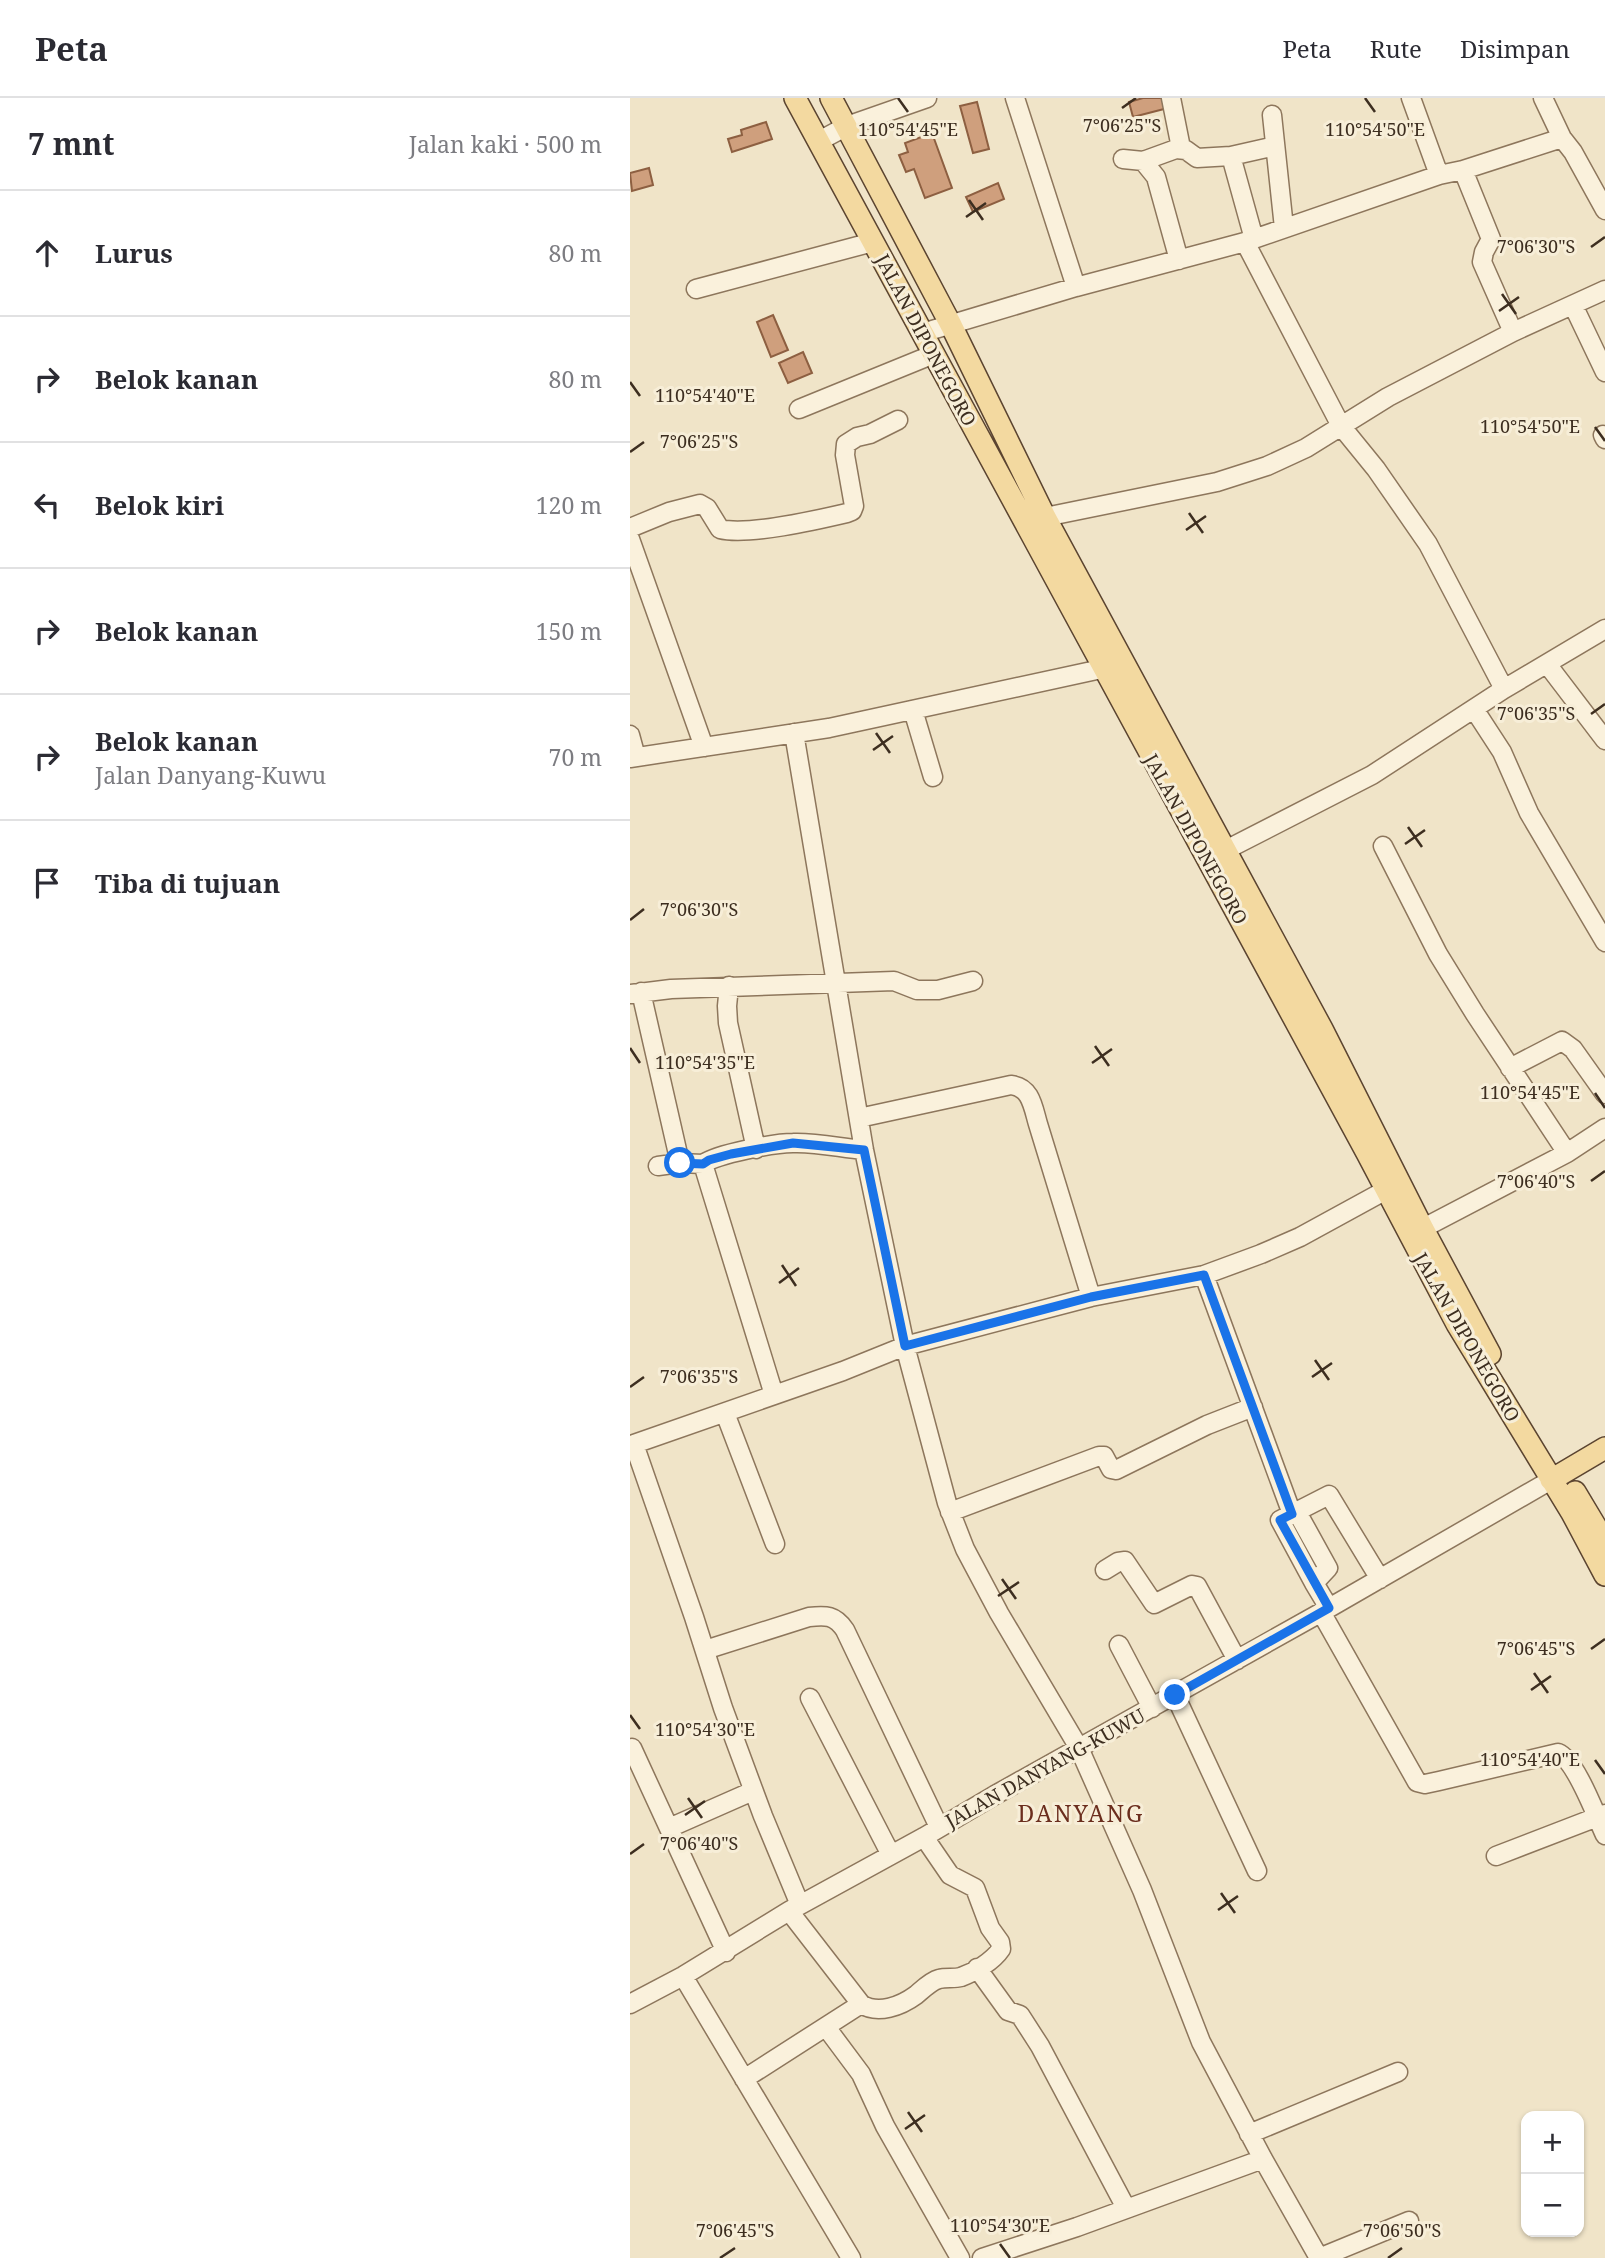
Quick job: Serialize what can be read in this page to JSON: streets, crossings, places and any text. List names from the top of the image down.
{
  "streets": {
    "main road": ["JALAN DIPONEGORO", "JALAN DANYANG-KUWU"]
  },
  "crossings": [
    ["JALAN DIPONEGORO", "JALAN DANYANG-KUWU"]
  ],
  "districts": ["DANYANG"],
  "page": {
    "header": "Peta",
    "nav": ["Peta", "Rute", "Disimpan"],
    "heading": ["7 mnt", "Jalan kaki · 500 m"],
    "list": [
      ["Lurus", "80 m"],
      ["Belok kanan", "80 m"],
      ["Belok kiri", "120 m"],
      ["Belok kanan", "150 m"],
      ["Belok kanan", "Jalan Danyang-Kuwu", "70 m"],
      "Tiba di tujuan"
    ],
    "map_buttons": ["+", "−"]
  },
  "coordinates": [
    "7°06'25\"S",
    "110°54'50\"E",
    "110°54'45\"E",
    "7°06'30\"S",
    "110°54'40\"E",
    "7°06'35\"S",
    "110°54'35\"E",
    "7°06'40\"S",
    "7°06'45\"S",
    "110°54'30\"E",
    "7°06'50\"S"
  ]
}
